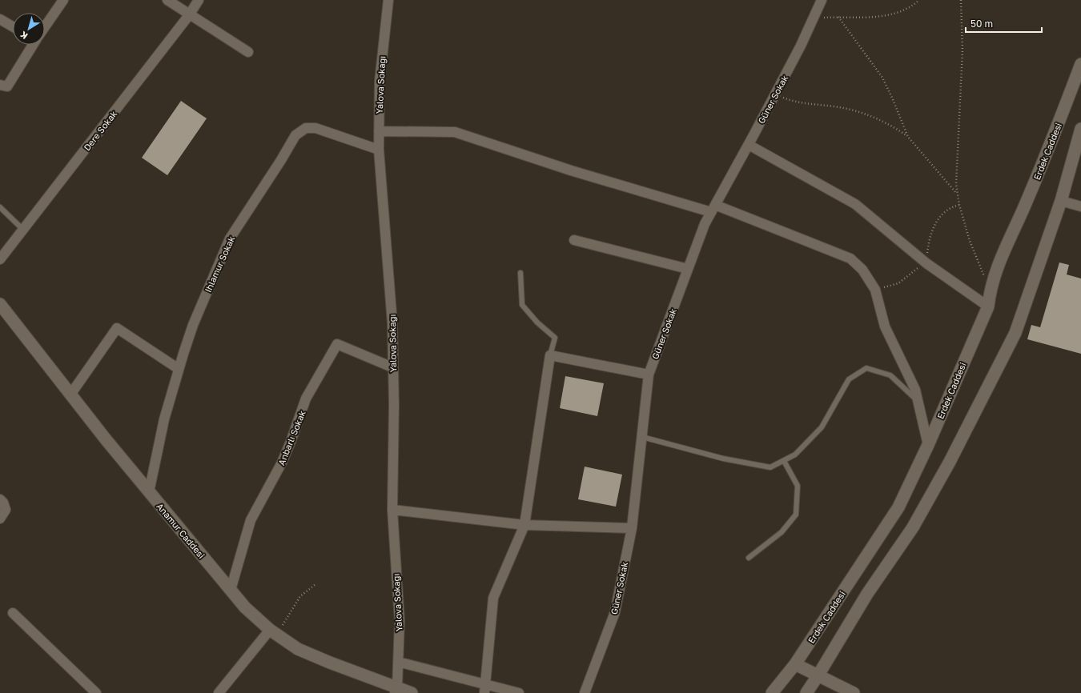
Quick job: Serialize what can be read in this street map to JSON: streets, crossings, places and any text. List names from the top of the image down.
{
  "streets": {
    "street": [
      "Yalova Sokağı",
      "Güner Sokak",
      "Dere Sokak",
      "Erdek Caddesi",
      "Ihlamur Sokak",
      "Anbarlı Sokak",
      "Anamur Caddesi"
    ]
  },
  "crossings": [
    ["Yalova Sokağı", "Ihlamur Sokak"],
    ["Yalova Sokağı", "Anbarlı Sokak"],
    ["Yalova Sokağı", "Anamur Caddesi"],
    ["Ihlamur Sokak", "Anamur Caddesi"],
    ["Anbarlı Sokak", "Anamur Caddesi"]
  ],
  "scale_bar": "50 m",
  "north": "bottom left"
}
